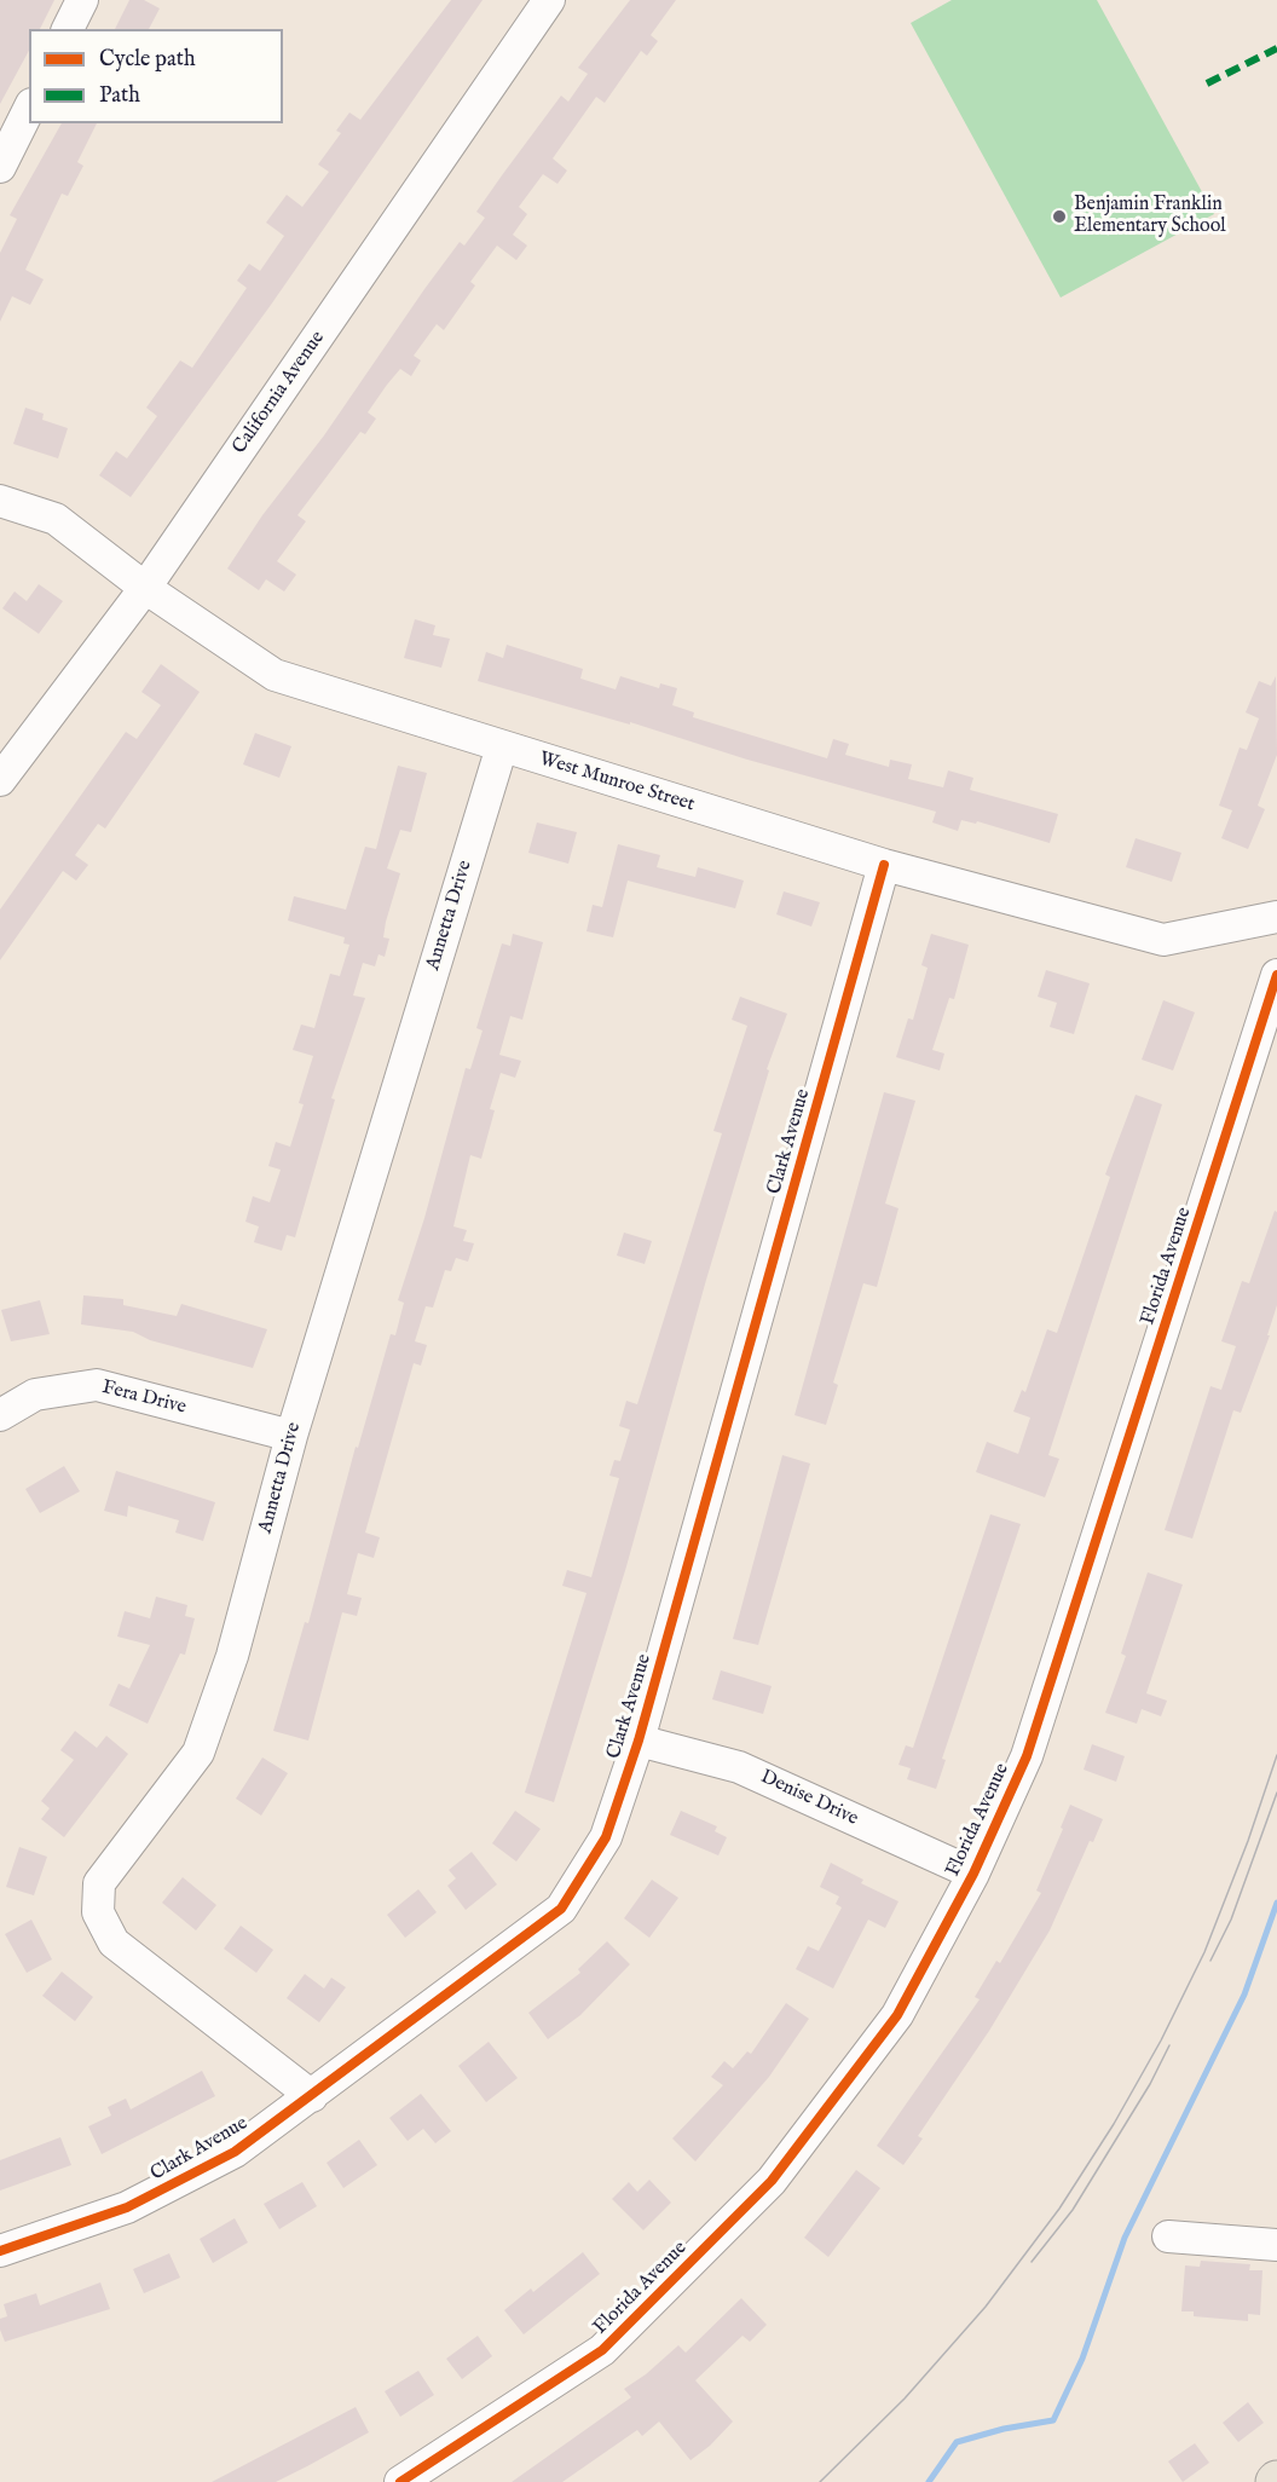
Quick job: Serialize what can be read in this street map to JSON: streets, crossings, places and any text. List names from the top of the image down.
{
  "streets": {
    "street": [
      "California Avenue",
      "West Munroe Street",
      "Annetta Drive",
      "Clark Avenue",
      "Florida Avenue",
      "Fera Drive",
      "Denise Drive"
    ]
  },
  "crossings": [
    ["California Avenue", "West Munroe Street"],
    ["West Munroe Street", "Annetta Drive"],
    ["West Munroe Street", "Clark Avenue"],
    ["Annetta Drive", "Clark Avenue"],
    ["Annetta Drive", "Fera Drive"],
    ["Clark Avenue", "Denise Drive"],
    ["Florida Avenue", "Denise Drive"]
  ],
  "places": ["Benjamin Franklin Elementary School"],
  "legend": ["Cycle path", "Path"]
}
